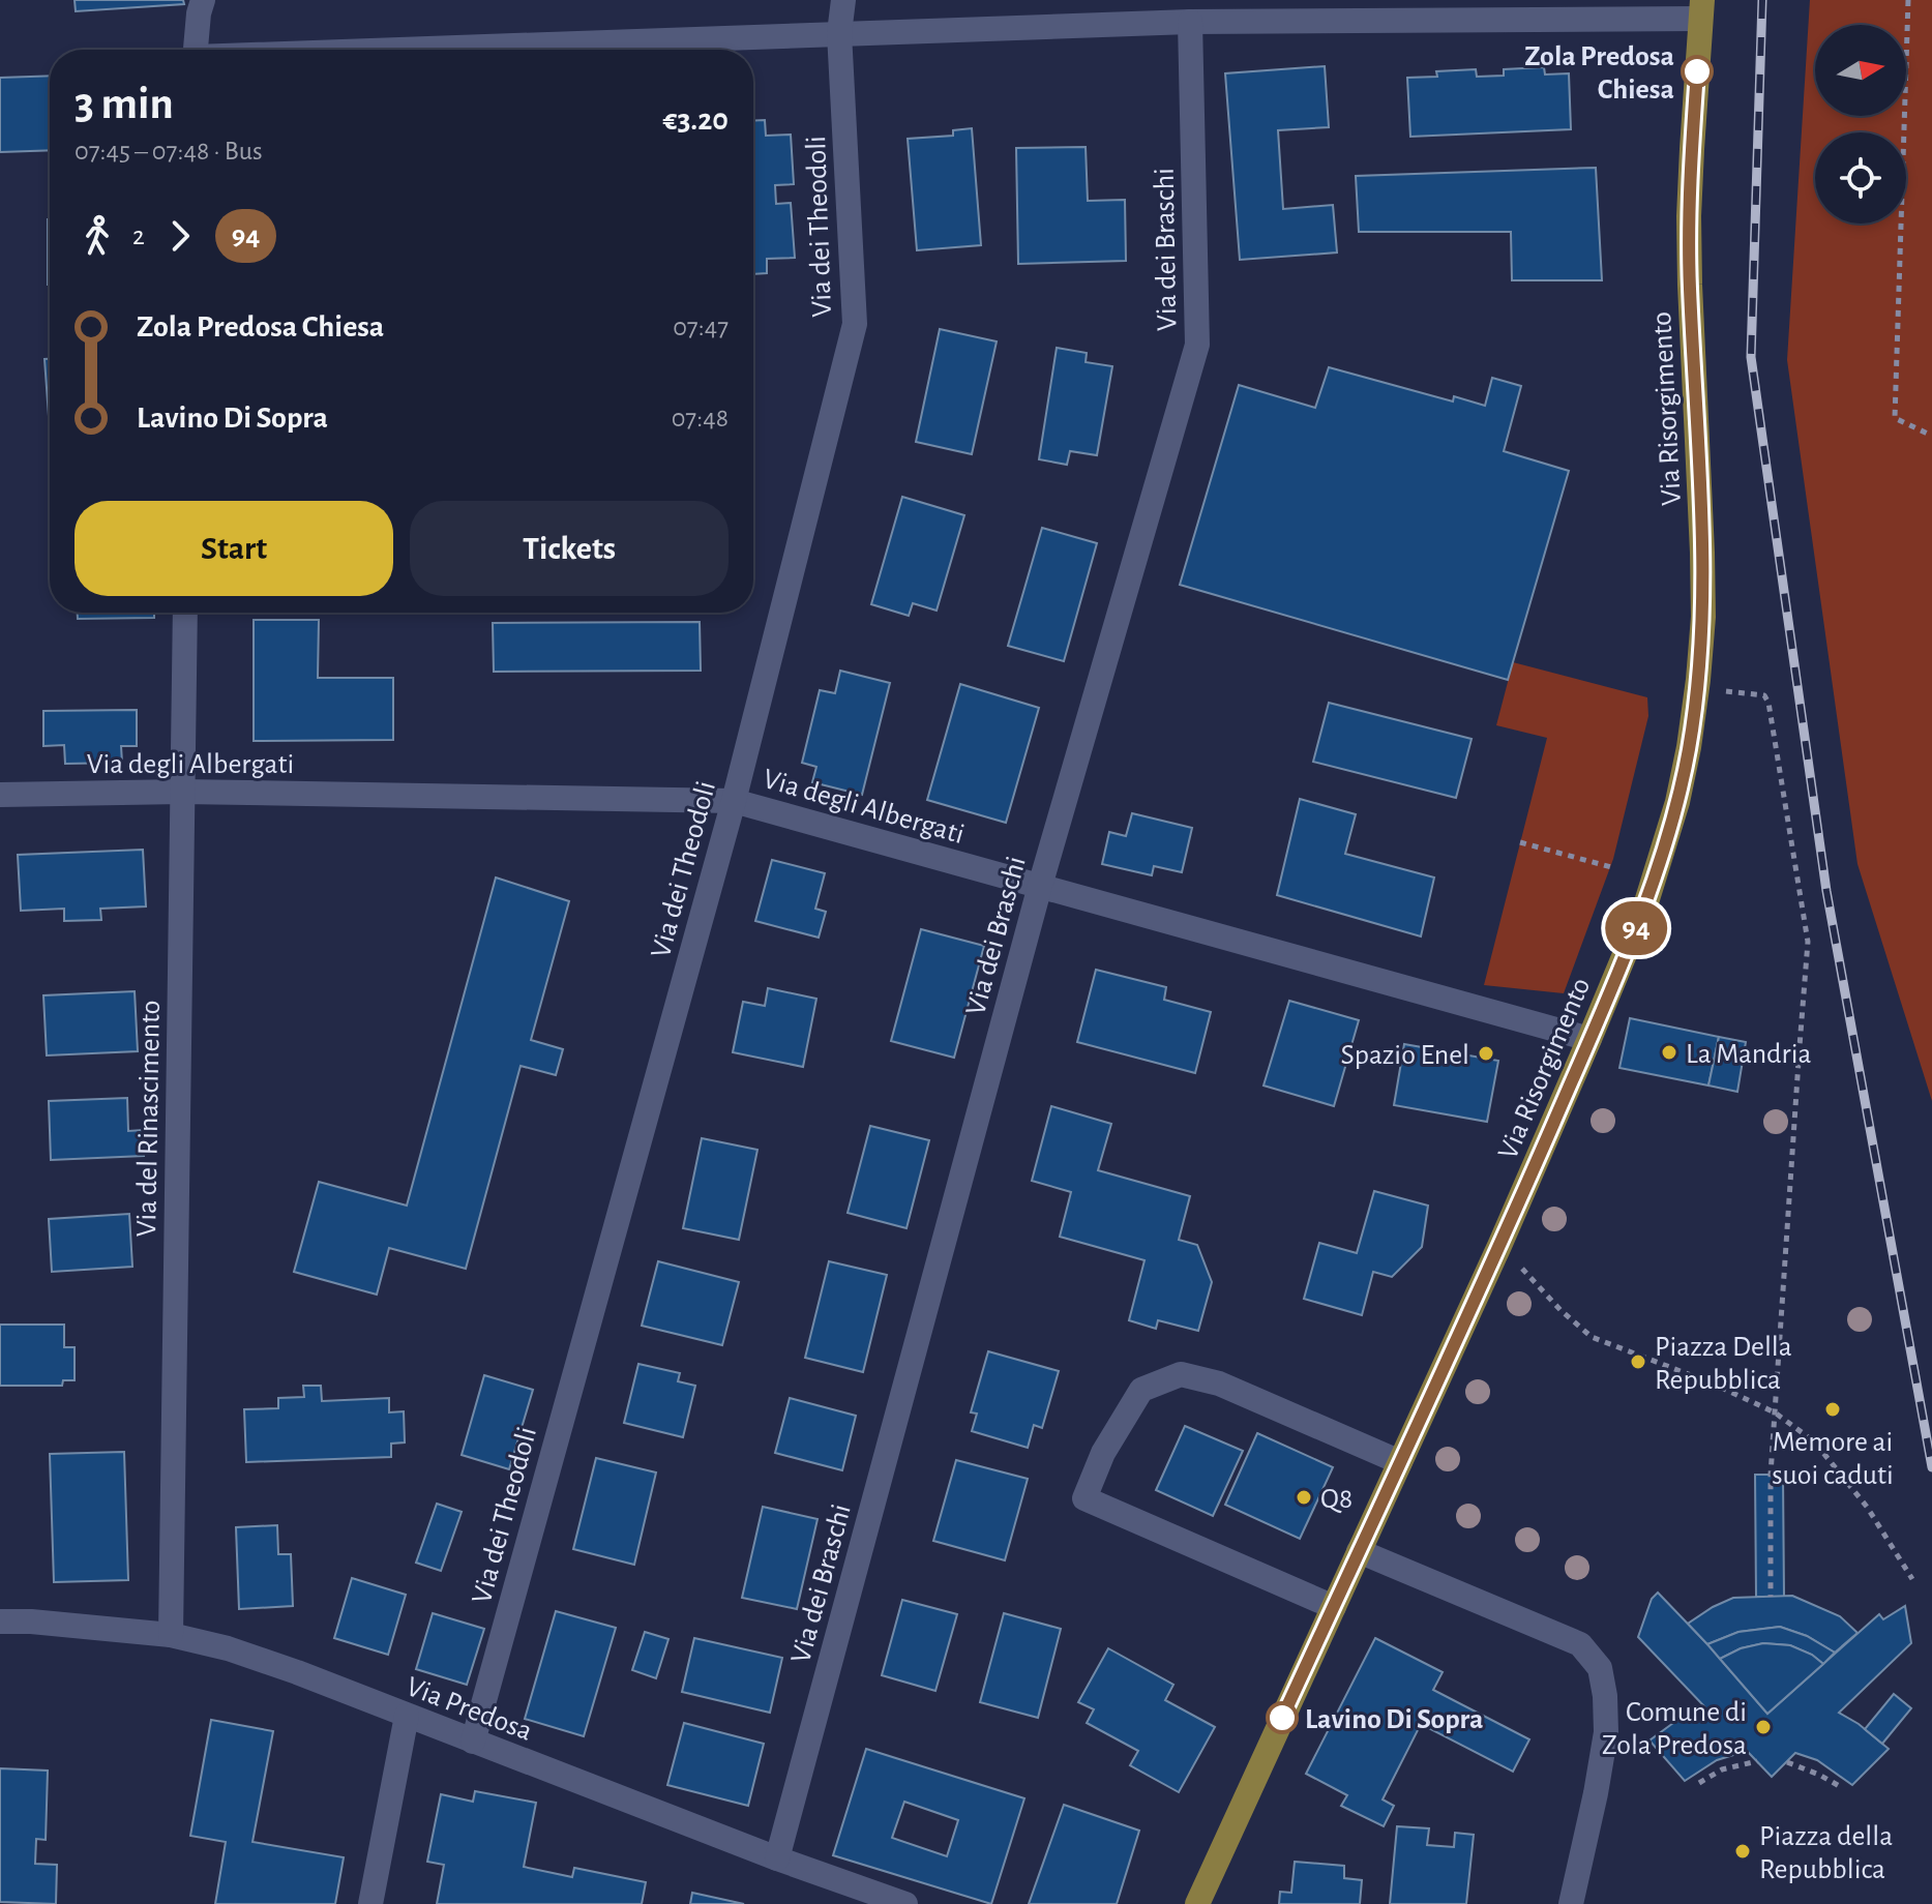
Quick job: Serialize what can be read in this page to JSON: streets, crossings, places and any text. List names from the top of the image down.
{
  "streets": {
    "main road": ["Via Risorgimento"],
    "street": [
      "Via dei Theodoli",
      "Via dei Braschi",
      "Via degli Albergati",
      "Via del Rinascimento",
      "Via Predosa"
    ]
  },
  "crossings": [
    ["Via dei Theodoli", "Via degli Albergati"],
    ["Via dei Theodoli", "Via Predosa"],
    ["Via dei Braschi", "Via degli Albergati"],
    ["Via dei Braschi", "Via Predosa"],
    ["Via Risorgimento", "Via degli Albergati"],
    ["Via degli Albergati", "Via del Rinascimento"],
    ["Via del Rinascimento", "Via Predosa"]
  ],
  "places": [
    "Zola Predosa Chiesa",
    "La Mandria",
    "Spazio Enel",
    "Piazza Della Repubblica",
    "Memore ai suoi caduti",
    "Q8",
    "Lavino Di Sopra",
    "Comune di Zola Predosa",
    "Piazza della Repubblica"
  ],
  "lines": ["bus line 94"],
  "north": "right",
  "page": {
    "on_map": "94",
    "heading": ["3 min", "07:45 – 07:48 · Bus", "€3.20"],
    "legs": ["2", "94"],
    "list": [
      {
        "name": "Zola Predosa Chiesa",
        "value": "07:47"
      },
      {
        "name": "Lavino Di Sopra",
        "value": "07:48"
      }
    ],
    "buttons": ["Start", "Tickets"]
  }
}
